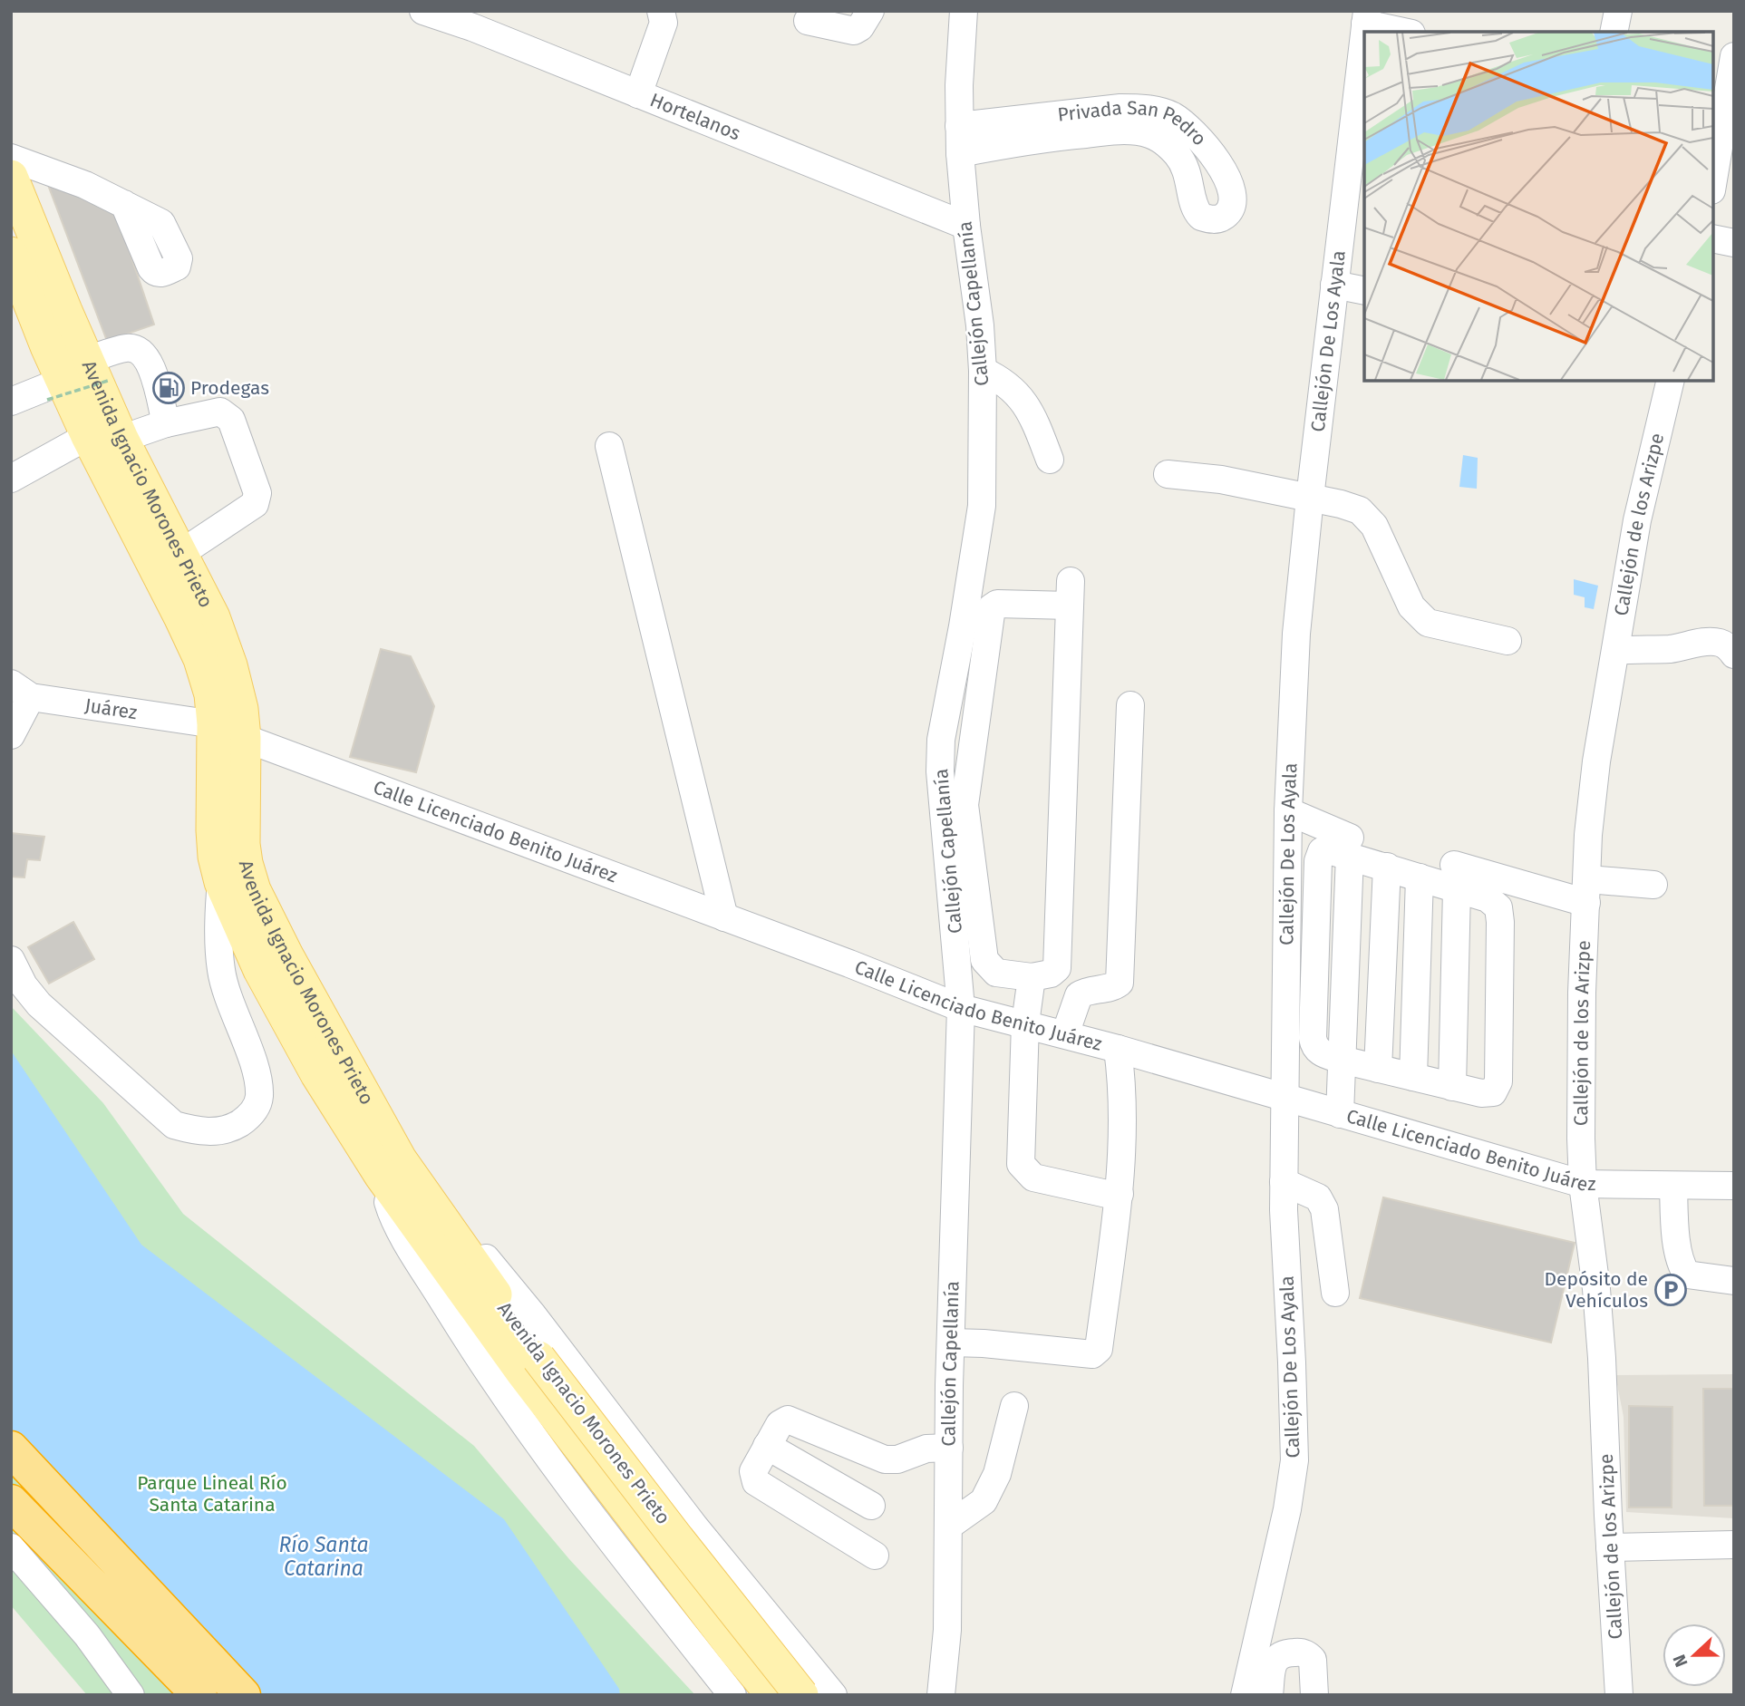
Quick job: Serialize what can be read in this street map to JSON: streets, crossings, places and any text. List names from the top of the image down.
{
  "streets": {
    "main road": ["Avenida Ignacio Morones Prieto"],
    "street": [
      "Hortelanos",
      "Privada San Pedro",
      "Callejón Capellanía",
      "Callejón De Los Ayala",
      "Callejón de los Arizpe",
      "Juárez",
      "Calle Licenciado Benito Juárez"
    ]
  },
  "crossings": [
    ["Hortelanos", "Callejón Capellanía"],
    ["Privada San Pedro", "Callejón Capellanía"],
    ["Callejón Capellanía", "Calle Licenciado Benito Juárez"],
    ["Callejón De Los Ayala", "Calle Licenciado Benito Juárez"],
    ["Avenida Ignacio Morones Prieto", "Juárez"],
    ["Avenida Ignacio Morones Prieto", "Calle Licenciado Benito Juárez"],
    ["Callejón de los Arizpe", "Calle Licenciado Benito Juárez"]
  ],
  "water": ["Río Santa Catarina"],
  "parks": ["Parque Lineal Río Santa Catarina"],
  "places": {
    "fuel station": ["Prodegas"],
    "parking": ["Depósito de Vehículos"]
  },
  "north": "left"
}
